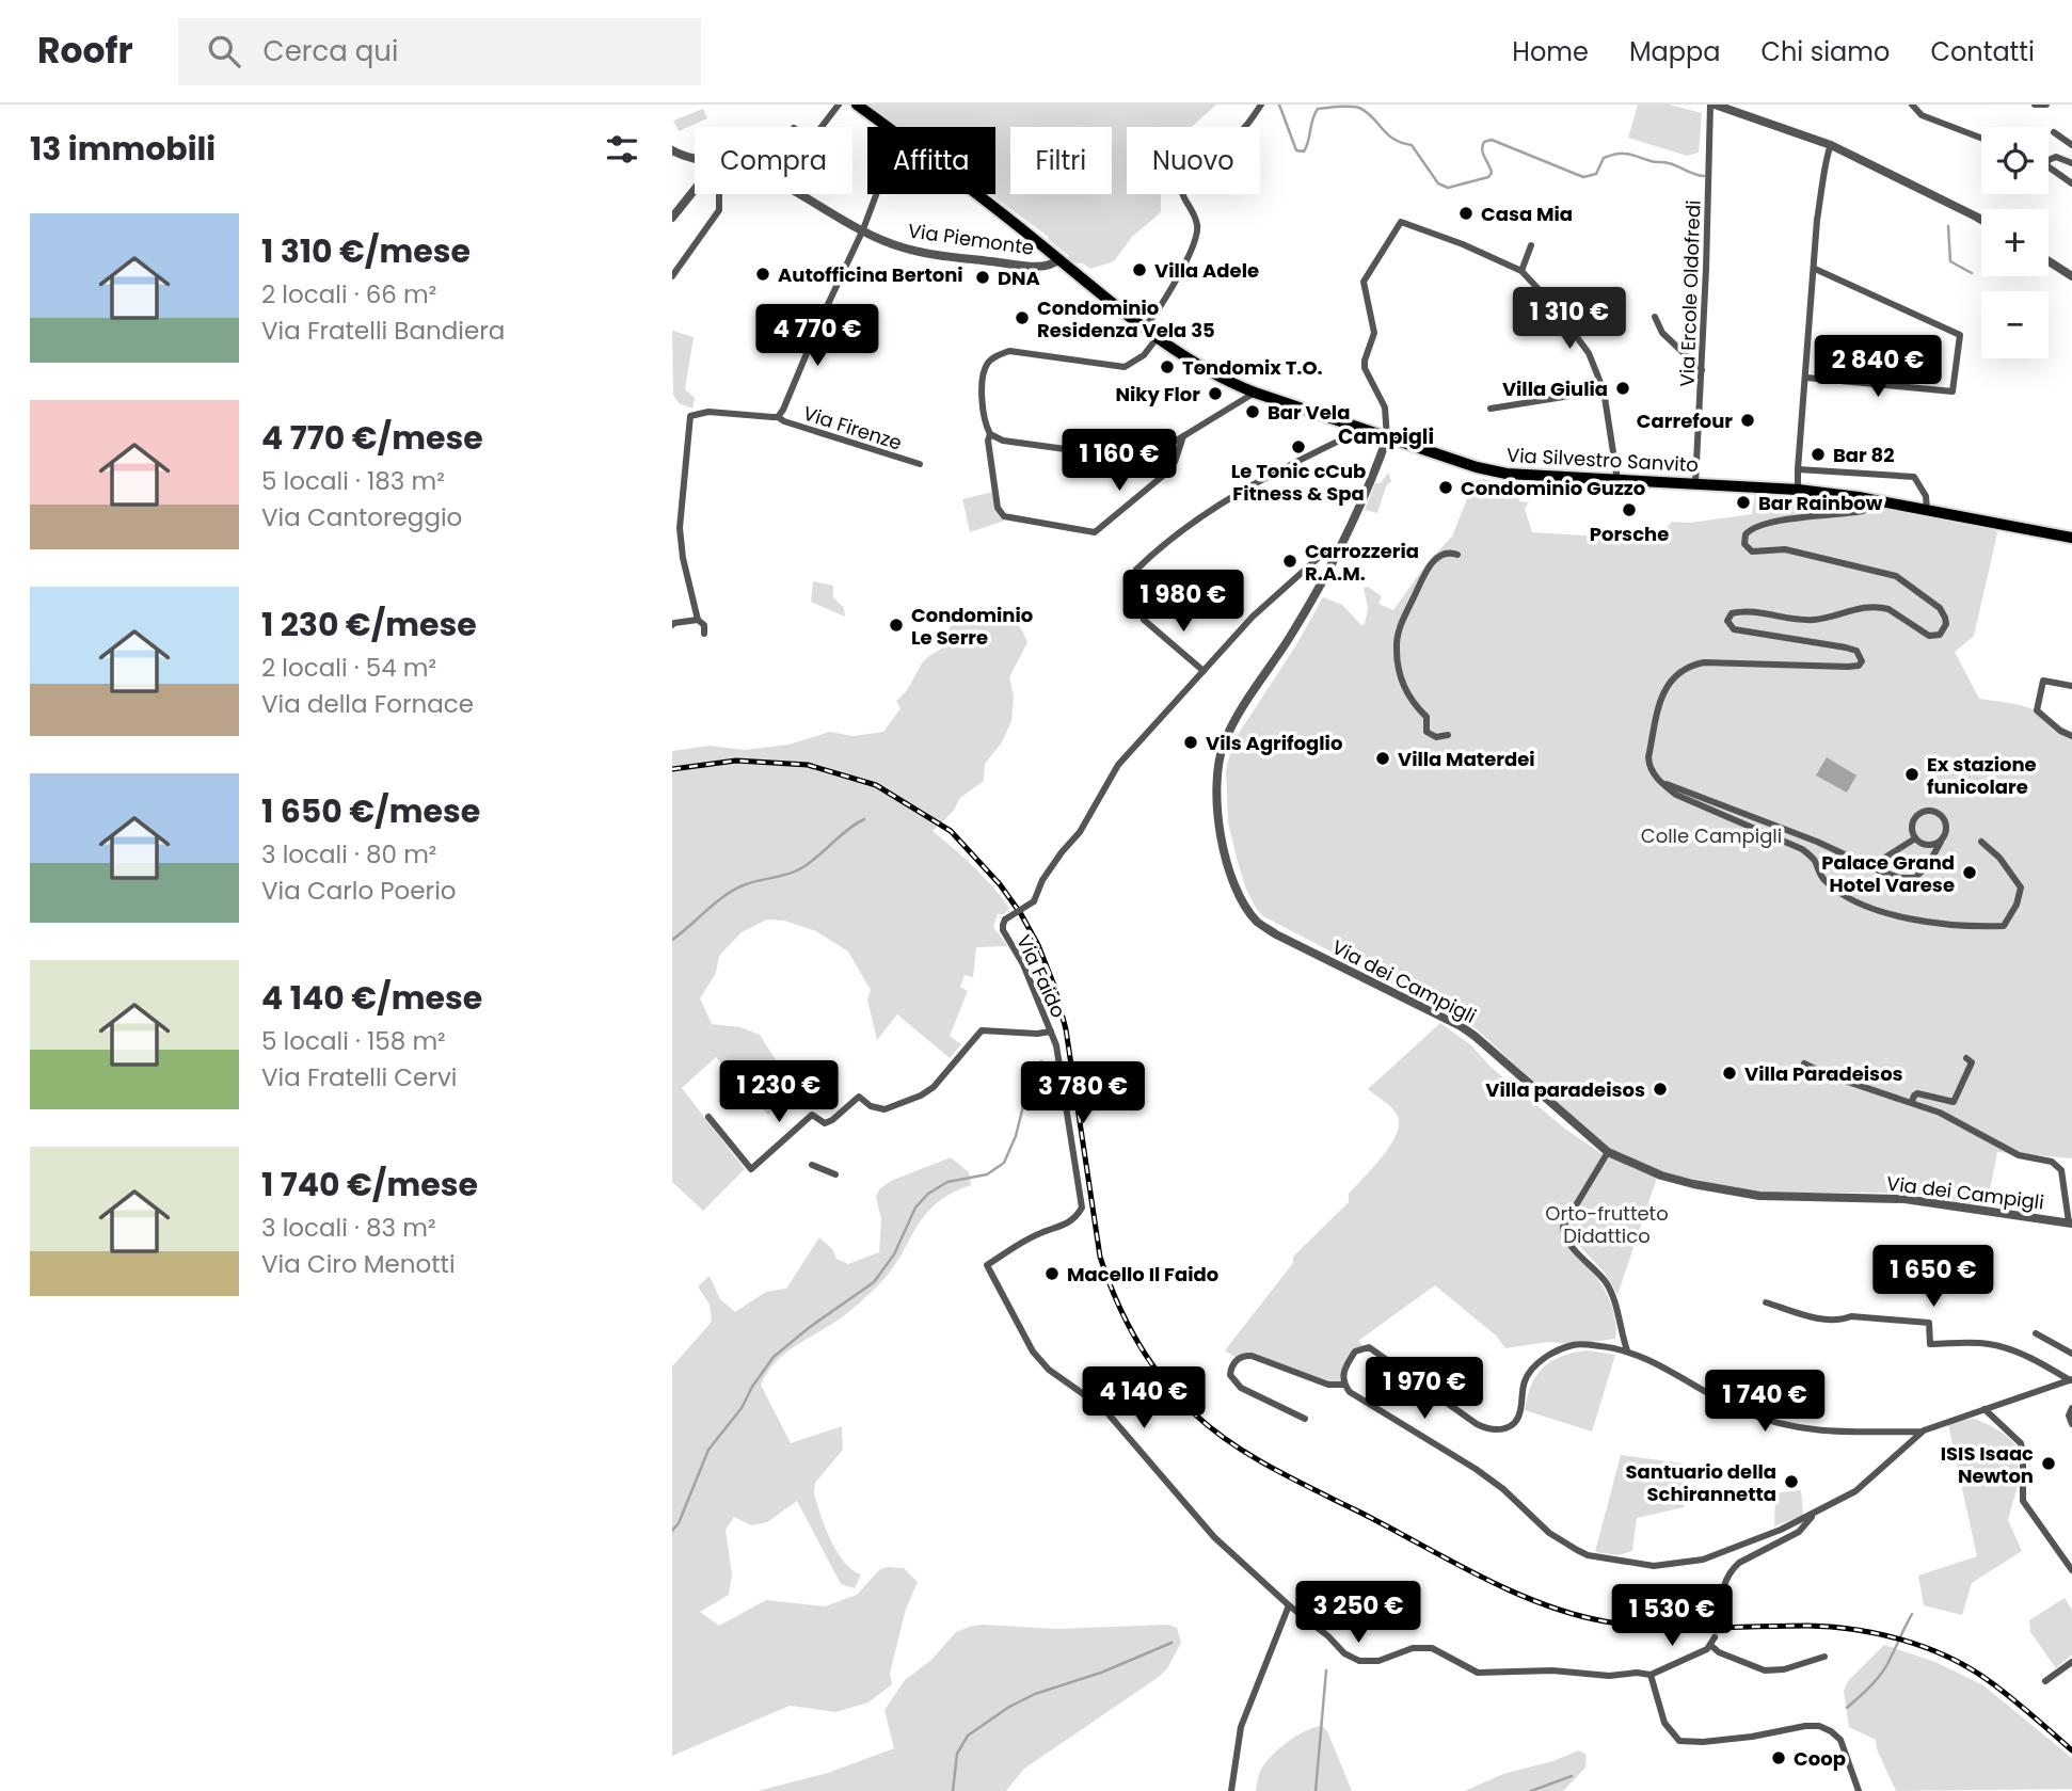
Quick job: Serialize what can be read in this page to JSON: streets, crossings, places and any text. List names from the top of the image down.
{
  "streets": {
    "main road": ["Via Silvestro Sanvito"],
    "street": [
      "Via Piemonte",
      "Via Ercole Oldofredi",
      "Via Firenze",
      "Via Faido",
      "Via dei Campigli"
    ]
  },
  "crossings": [
    ["Via Piemonte", "Via Silvestro Sanvito"],
    ["Via Ercole Oldofredi", "Via Silvestro Sanvito"],
    ["Via Silvestro Sanvito", "Via dei Campigli"],
    ["Via Faido", "Via dei Campigli"]
  ],
  "districts": ["Campigli"],
  "parks": ["Colle Campigli", "Orto-frutteto Didattico"],
  "places": [
    "Casa Mia",
    "Villa Adele",
    "Autofficina Bertoni",
    "DNA",
    "Condominio Residenza Vela 35",
    "Tondomix T.O.",
    "Villa Giulia",
    "Niky Flor",
    "Bar Vela",
    "Carrefour",
    "Le Tonic cCub Fitness & Spa",
    "Bar 82",
    "Condominio Guzzo",
    "Bar Rainbow",
    "Porsche",
    "Carrozzeria R.A.M.",
    "Condominio Le Serre",
    "Vils Agrifoglio",
    "Villa Materdei",
    "Ex stazione funicolare",
    "Palace Grand Hotel Varese",
    "Villa Paradeisos",
    "Villa paradeisos",
    "Macello Il Faido",
    "ISIS Isaac Newton",
    "Santuario della Schirannetta",
    "Coop"
  ],
  "page": {
    "header": "Roofr",
    "search": "Cerca qui",
    "nav": [
      "Home",
      "Mappa",
      "Chi siamo",
      "Contatti"
    ],
    "heading": "13 immobili",
    "map_buttons": ["+", "−"],
    "chip": [
      "Compra",
      "Affitta",
      "Filtri",
      "Nuovo"
    ],
    "list": [
      {
        "name": "1 310 €/mese",
        "note": "2 locali · 66 m² · Via Fratelli Bandiera"
      },
      {
        "name": "4 770 €/mese",
        "note": "5 locali · 183 m² · Via Cantoreggio"
      },
      {
        "name": "1 230 €/mese",
        "note": "2 locali · 54 m² · Via della Fornace"
      },
      {
        "name": "1 650 €/mese",
        "note": "3 locali · 80 m² · Via Carlo Poerio"
      },
      {
        "name": "4 140 €/mese",
        "note": "5 locali · 158 m² · Via Fratelli Cervi"
      },
      {
        "name": "1 740 €/mese",
        "note": "3 locali · 83 m² · Via Ciro Menotti"
      }
    ],
    "price": [
      "1 310 €",
      "4 770 €",
      "2 840 €",
      "1 160 €",
      "1 980 €",
      "1 230 €",
      "3 780 €",
      "1 650 €",
      "1 970 €",
      "4 140 €",
      "1 740 €",
      "3 250 €",
      "1 530 €"
    ]
  }
}
